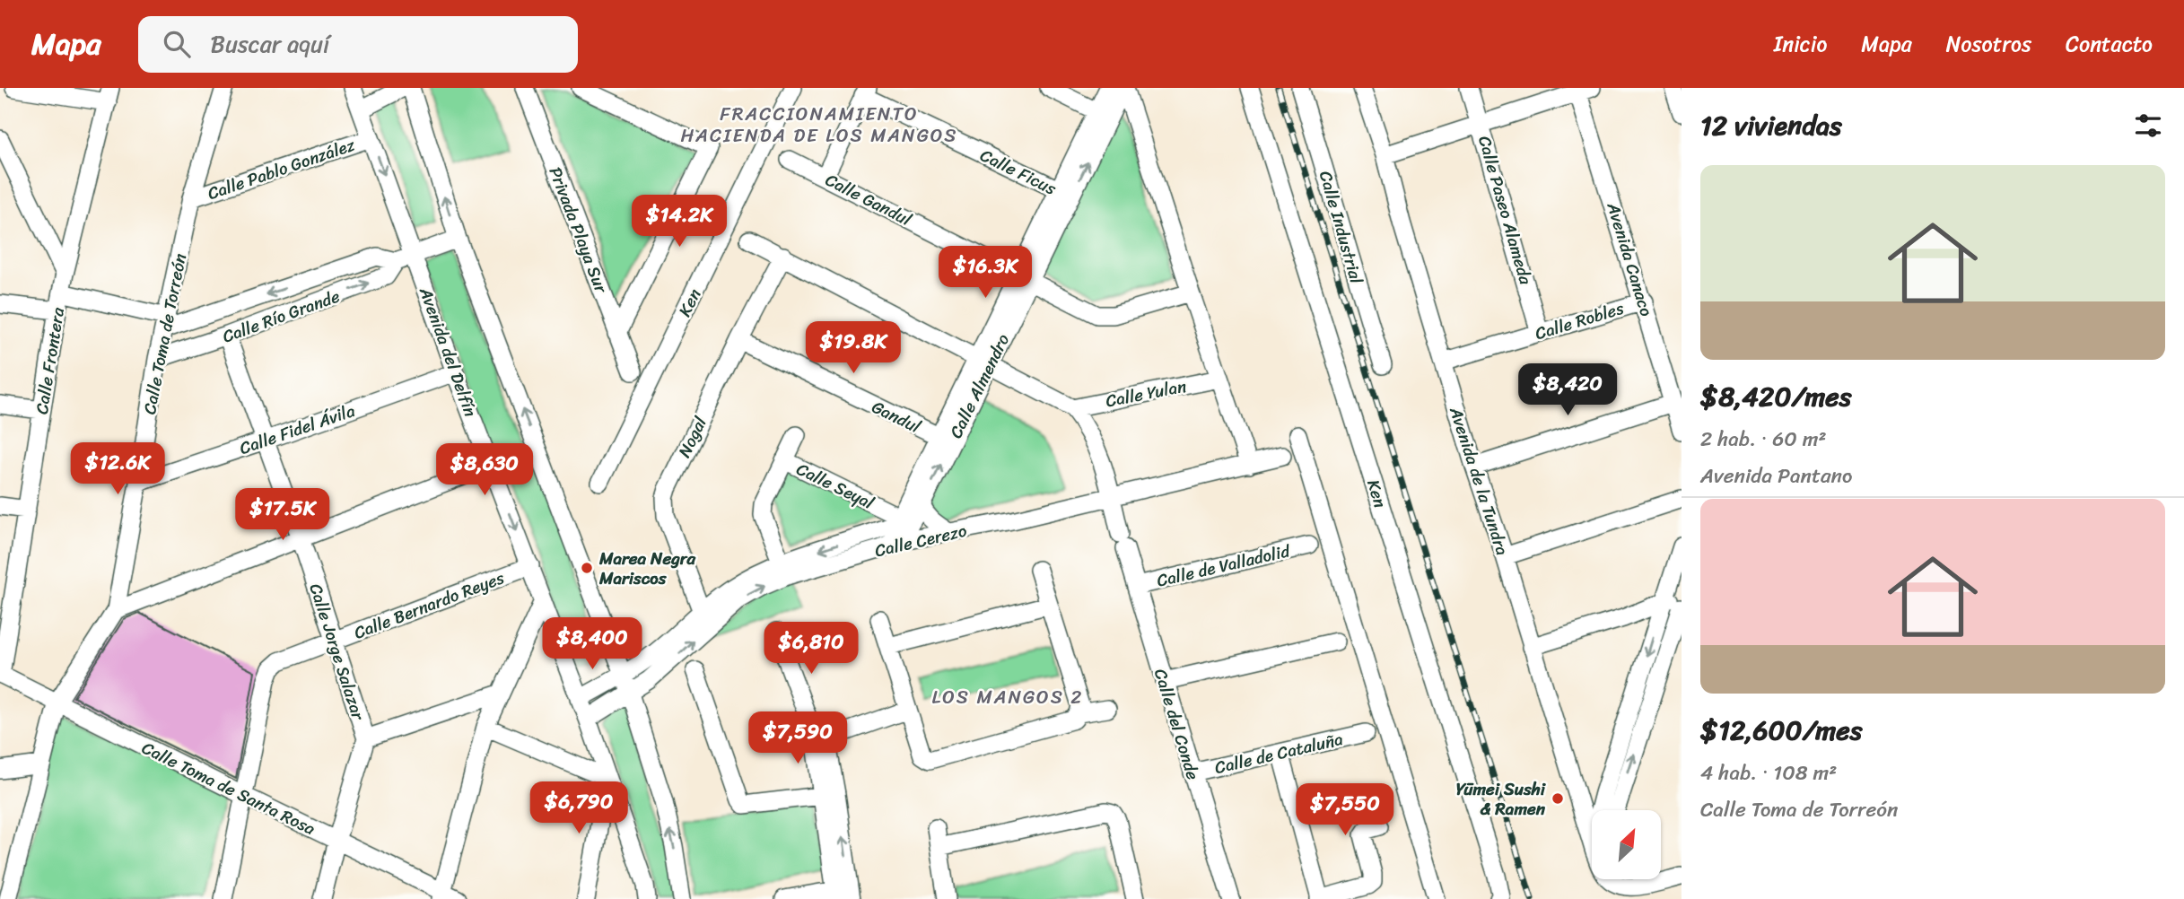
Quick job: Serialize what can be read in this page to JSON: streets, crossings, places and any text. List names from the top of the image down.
{
  "streets": {
    "street": [
      "Calle Pablo González",
      "Calle Ficus",
      "Calle Gandul",
      "Calle Paseo Alameda",
      "Calle Industrial",
      "Privada Playa Sur",
      "Avenida Canaco",
      "Ken",
      "Calle Río Grande",
      "Calle Robles",
      "Calle Toma de Torreón",
      "Avenida del Delfín",
      "Calle Frontera",
      "Calle Almendro",
      "Calle Yulan",
      "Gandul",
      "Calle Fidel Ávila",
      "Nogal",
      "Avenida de la Tundra",
      "Calle Seyal",
      "Calle Cerezo",
      "Calle de Valladolid",
      "Calle Bernardo Reyes",
      "Calle Jorge Salazar",
      "Calle del Conde",
      "Calle de Cataluña",
      "Calle Toma de Santa Rosa"
    ]
  },
  "crossings": [
    ["Calle Pablo González", "Calle Toma de Torreón"],
    ["Calle Pablo González", "Avenida del Delfín"],
    ["Calle Ficus", "Calle Almendro"],
    ["Calle Gandul", "Calle Almendro"],
    ["Calle Paseo Alameda", "Calle Robles"],
    ["Avenida Canaco", "Calle Robles"],
    ["Calle Río Grande", "Calle Toma de Torreón"],
    ["Calle Río Grande", "Avenida del Delfín"],
    ["Calle Río Grande", "Calle Jorge Salazar"],
    ["Calle Robles", "Avenida de la Tundra"],
    ["Calle Toma de Torreón", "Calle Fidel Ávila"],
    ["Calle Toma de Torreón", "Calle Toma de Santa Rosa"],
    ["Avenida del Delfín", "Calle Fidel Ávila"],
    ["Avenida del Delfín", "Calle Bernardo Reyes"],
    ["Calle Frontera", "Calle Toma de Santa Rosa"],
    ["Calle Almendro", "Gandul"],
    ["Calle Almendro", "Calle Seyal"],
    ["Calle Almendro", "Calle Cerezo"],
    ["Calle Yulan", "Calle del Conde"],
    ["Gandul", "Nogal"],
    ["Calle Fidel Ávila", "Calle Jorge Salazar"],
    ["Nogal", "Calle Cerezo"],
    ["Calle Seyal", "Calle Cerezo"],
    ["Calle Cerezo", "Calle del Conde"],
    ["Calle de Valladolid", "Calle del Conde"],
    ["Calle Bernardo Reyes", "Calle Jorge Salazar"],
    ["Calle Bernardo Reyes", "Calle Toma de Santa Rosa"],
    ["Calle Jorge Salazar", "Calle Toma de Santa Rosa"],
    ["Calle del Conde", "Calle de Cataluña"]
  ],
  "districts": ["FRACCIONAMIENTO HACIENDA DE LOS MANGOS", "LOS MANGOS 2"],
  "places": ["Marea Negra Mariscos", "Yūmei Sushi & Ramen"],
  "north": "top right",
  "page": {
    "header": "Mapa",
    "search": "Buscar aquí",
    "nav": [
      "Inicio",
      "Mapa",
      "Nosotros",
      "Contacto"
    ],
    "heading": "12 viviendas",
    "list": [
      {
        "name": "$8,420/mes",
        "note": "2 hab. · 60 m² · Avenida Pantano"
      },
      {
        "name": "$12,600/mes",
        "note": "4 hab. · 108 m² · Calle Toma de Torreón"
      }
    ],
    "price": [
      "$14.2K",
      "$16.3K",
      "$19.8K",
      "$8,420",
      "$12.6K",
      "$8,630",
      "$17.5K",
      "$8,400",
      "$6,810",
      "$7,590",
      "$6,790",
      "$7,550"
    ]
  }
}
